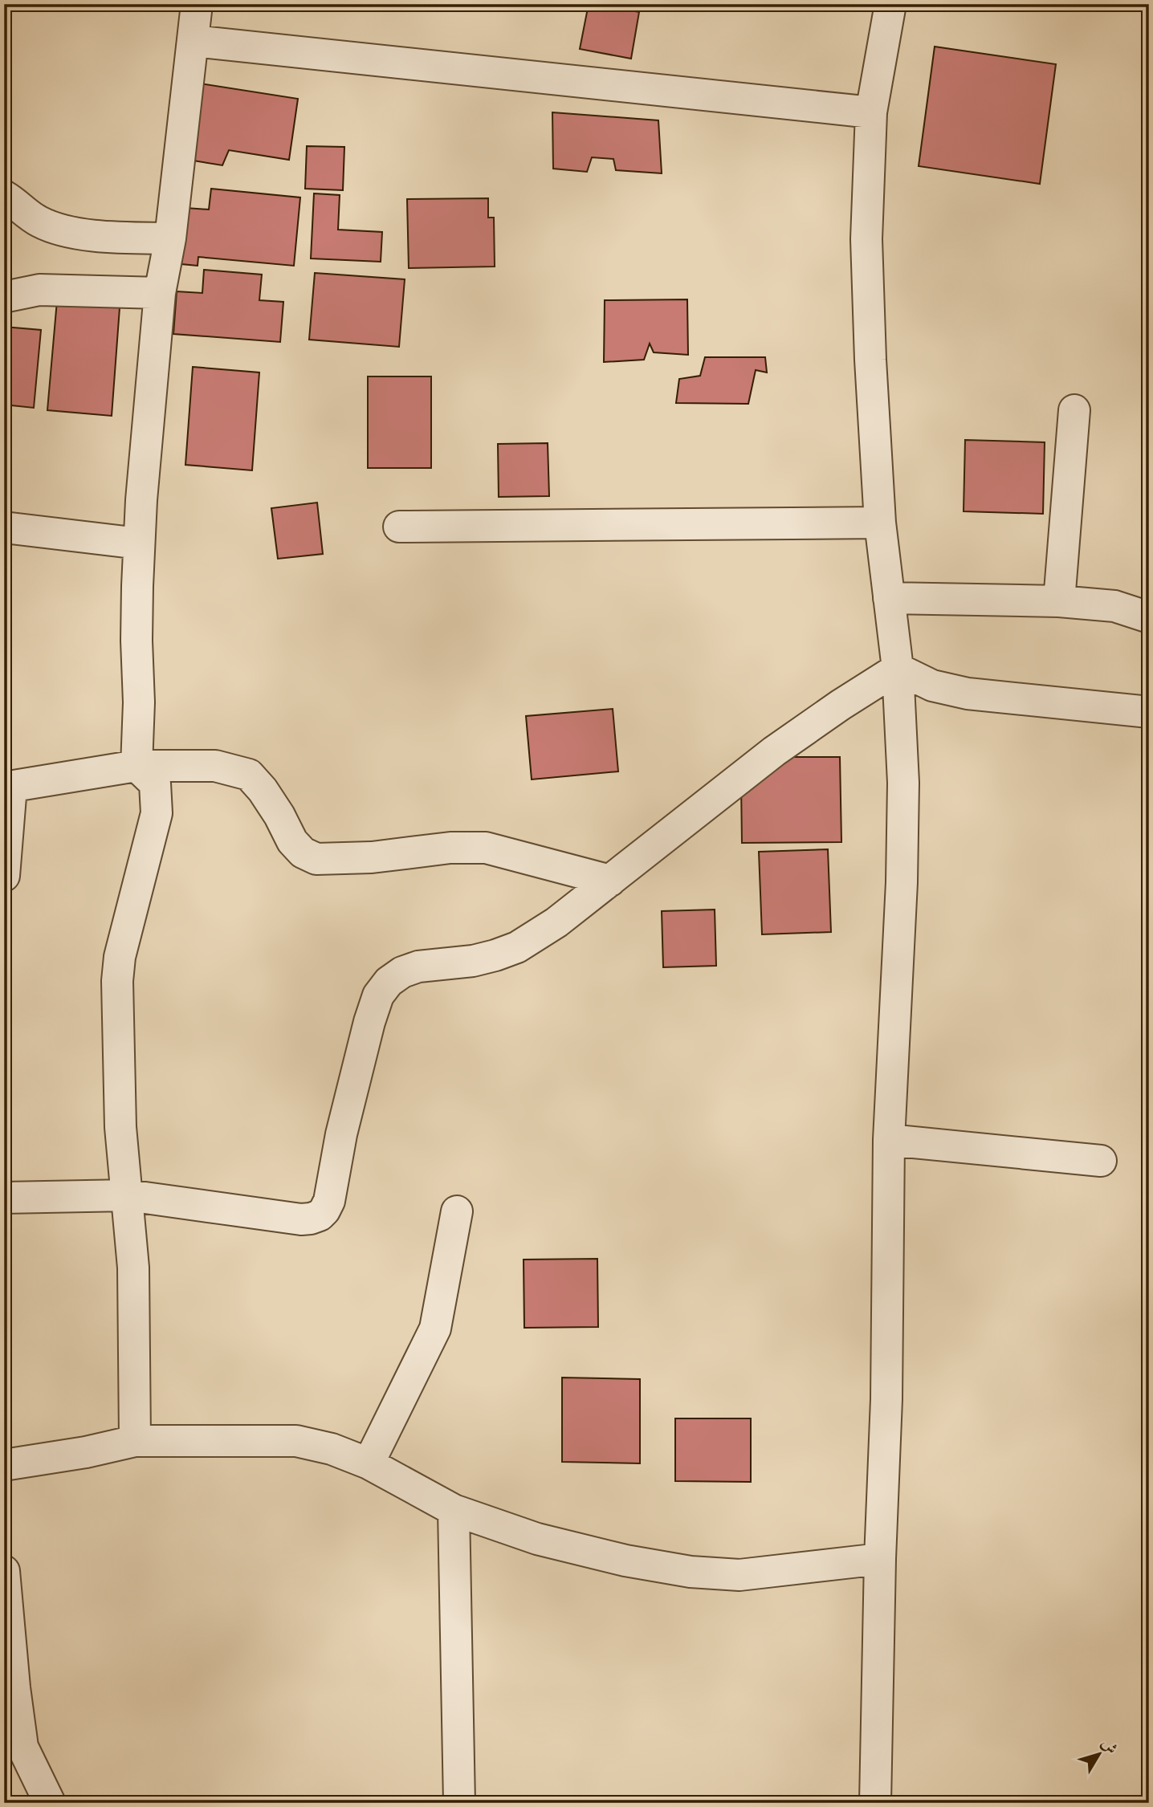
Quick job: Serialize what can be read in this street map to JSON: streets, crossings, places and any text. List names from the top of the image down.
{
  "north": "top right"
}
